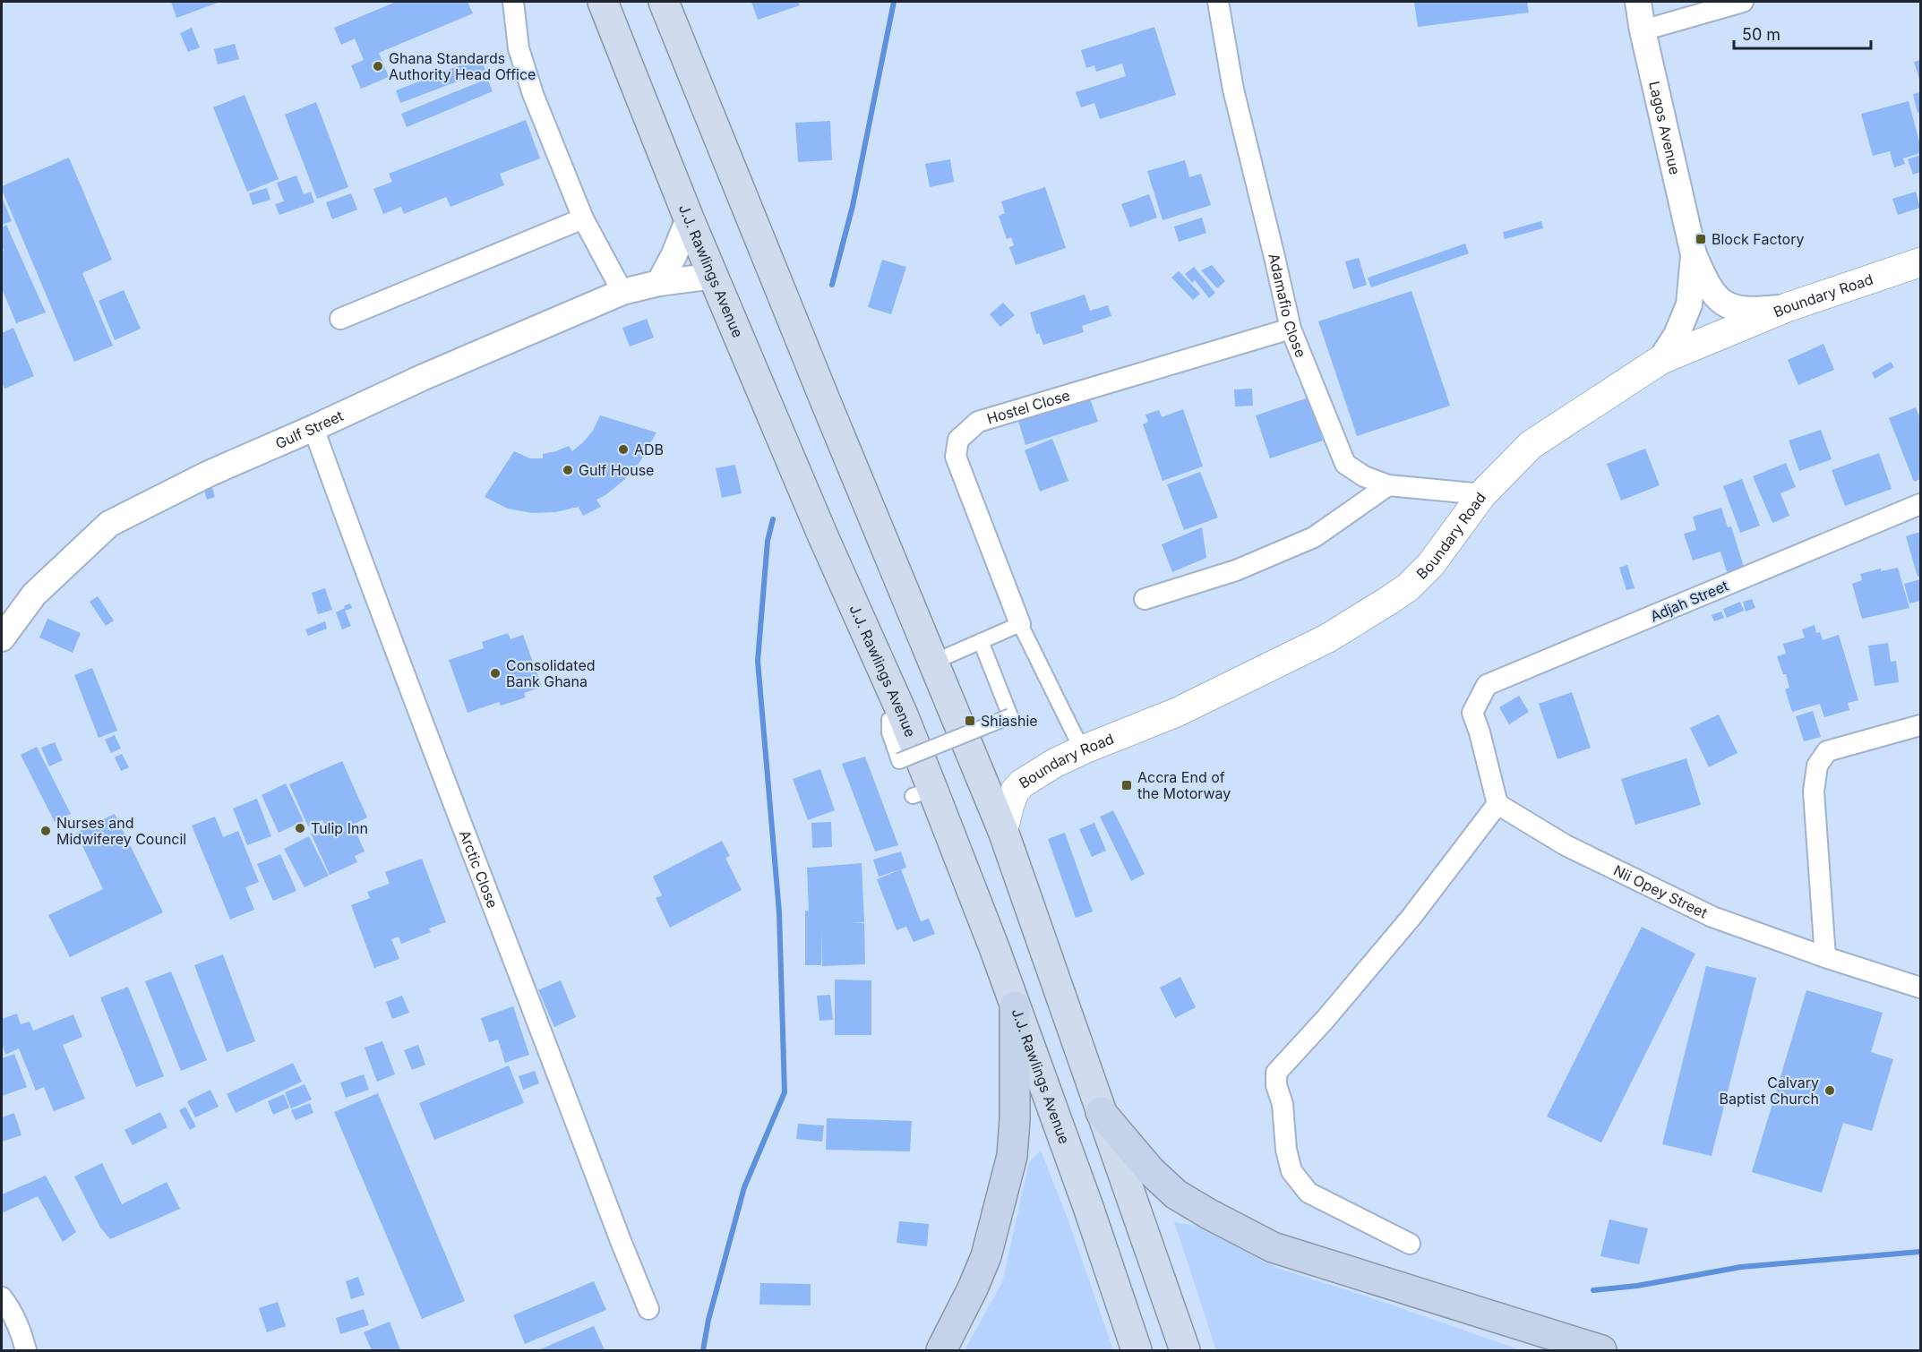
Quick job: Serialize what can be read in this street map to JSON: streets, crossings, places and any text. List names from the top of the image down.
{
  "streets": {
    "highway": ["J.J. Rawlings Avenue"],
    "main road": ["Boundary Road"],
    "street": [
      "Lagos Avenue",
      "Adamafio Close",
      "Hostel Close",
      "Gulf Street",
      "Adjah Street",
      "Arctic Close",
      "Nii Opey Street"
    ]
  },
  "crossings": [
    ["Lagos Avenue", "Boundary Road"],
    ["J.J. Rawlings Avenue", "Gulf Street"],
    ["Boundary Road", "Adamafio Close"],
    ["Adamafio Close", "Hostel Close"],
    ["Gulf Street", "Arctic Close"],
    ["Adjah Street", "Nii Opey Street"]
  ],
  "places": {
    "other": [
      "Ghana Standards Authority Head Office",
      "ADB",
      "Gulf House",
      "Consolidated Bank Ghana",
      "Tulip Inn",
      "Nurses and Midwiferey Council",
      "Calvary Baptist Church"
    ],
    "transit": ["Block Factory", "Shiashie", "Accra End of the Motorway"]
  },
  "scale_bar": "50 m"
}
